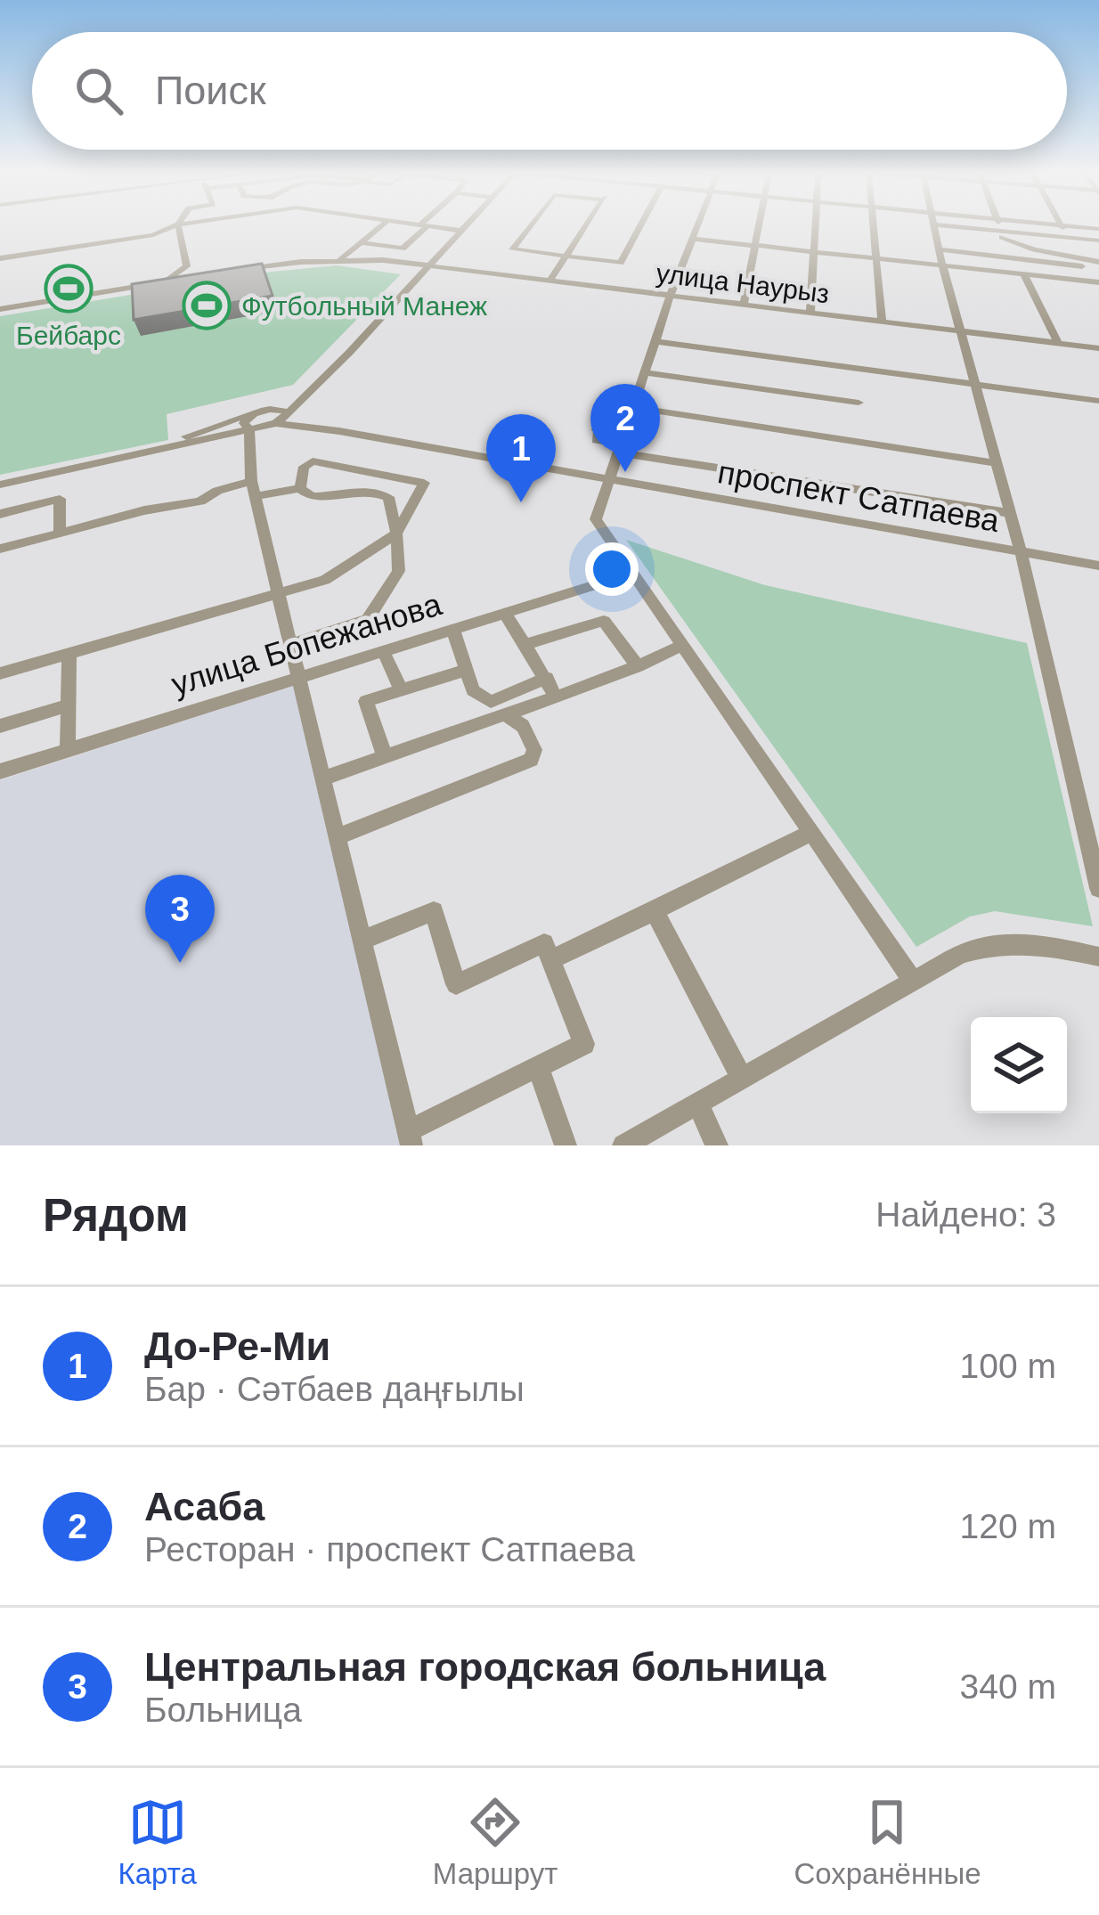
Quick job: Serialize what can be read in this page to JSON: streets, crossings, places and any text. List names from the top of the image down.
{
  "streets": {
    "street": ["улица Наурыз", "проспект Сатпаева", "улица Бопежанова"]
  },
  "places": {
    "sports": ["Бейбарс", "Футбольный Манеж"]
  },
  "page": {
    "search": "Поиск",
    "pins": ["2", "1", "3"],
    "heading": ["Рядом", "Найдено: 3"],
    "list": [
      {
        "mark": "1",
        "name": "До-Ре-Ми",
        "note": "Бар · Сәтбаев даңғылы",
        "value": "100 m"
      },
      {
        "mark": "2",
        "name": "Асаба",
        "note": "Ресторан · проспект Сатпаева",
        "value": "120 m"
      },
      {
        "mark": "3",
        "name": "Центральная городская больница",
        "note": "Больница",
        "value": "340 m"
      }
    ],
    "nav": ["Карта", "Маршрут", "Сохранённые"]
  }
}
